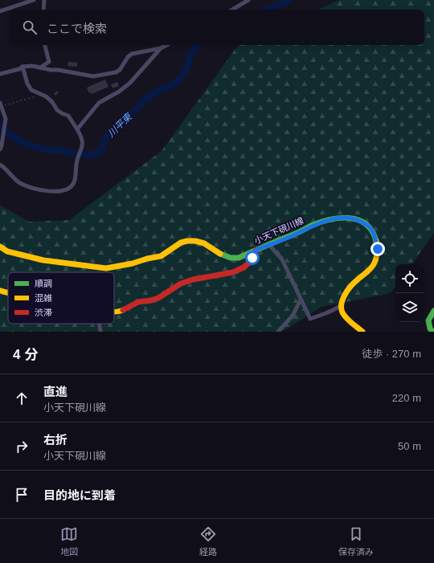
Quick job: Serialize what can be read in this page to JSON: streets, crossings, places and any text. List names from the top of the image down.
{
  "streets": {
    "main road": ["小天下硯川線"]
  },
  "water": ["川平東"],
  "legend": ["順調", "混雑", "渋滞"],
  "page": {
    "search": "ここで検索",
    "heading": ["4 分", "徒歩 · 270 m"],
    "list": [
      ["直進", "小天下硯川線", "220 m"],
      ["右折", "小天下硯川線", "50 m"],
      "目的地に到着"
    ],
    "nav": ["地図", "経路", "保存済み"]
  }
}
